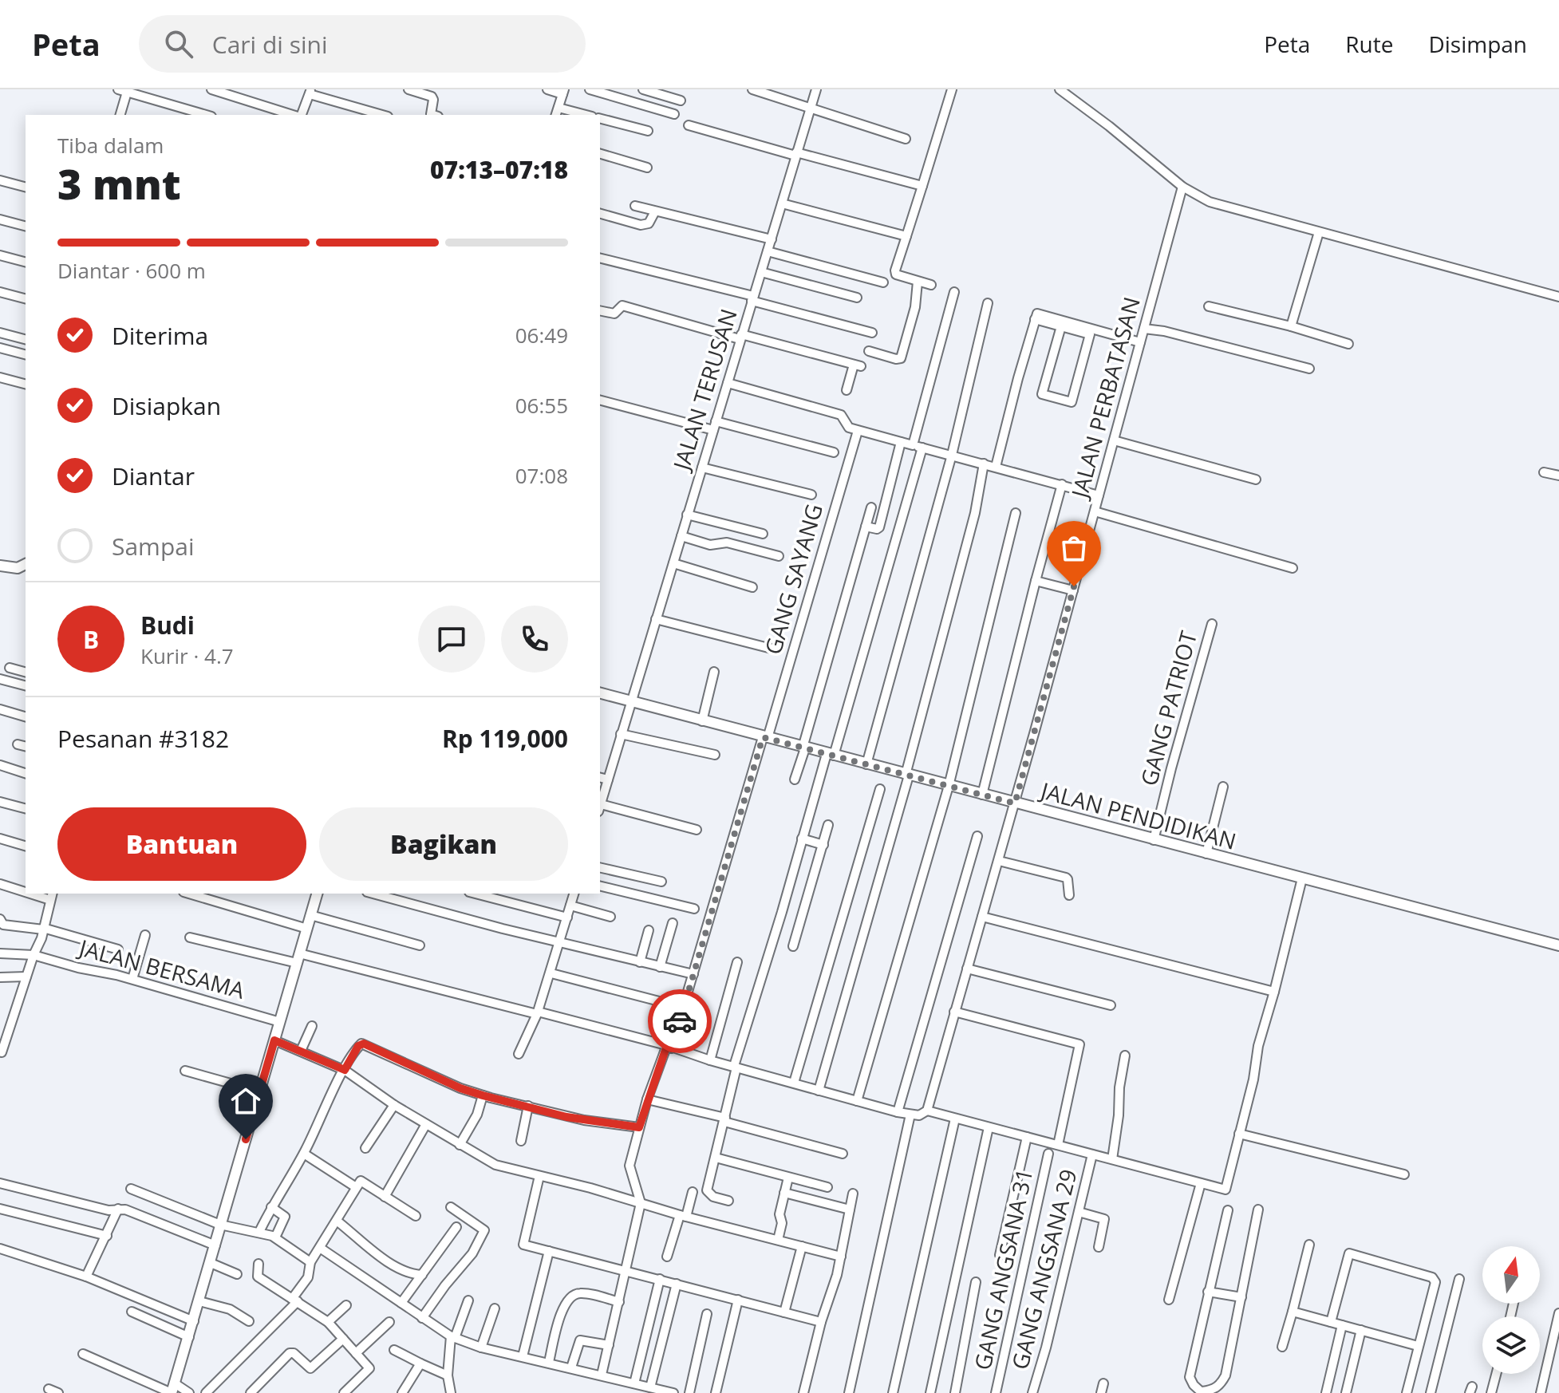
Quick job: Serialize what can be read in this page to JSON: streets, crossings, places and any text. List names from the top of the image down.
{
  "streets": {
    "main road": ["JALAN PENDIDIKAN"],
    "street": [
      "JALAN TERUSAN",
      "JALAN PERBATASAN",
      "GANG SAYANG",
      "GANG PATRIOT",
      "JALAN BERSAMA",
      "GANG ANGSANA 31",
      "GANG ANGSANA 29"
    ]
  },
  "crossings": [
    ["JALAN TERUSAN", "JALAN PENDIDIKAN"],
    ["JALAN PERBATASAN", "JALAN PENDIDIKAN"],
    ["GANG SAYANG", "JALAN PENDIDIKAN"],
    ["GANG PATRIOT", "JALAN PENDIDIKAN"]
  ],
  "north": "top",
  "page": {
    "header": "Peta",
    "search": "Cari di sini",
    "nav": ["Peta", "Rute", "Disimpan"],
    "heading": ["3 mnt", "Tiba dalam", "07:13–07:18"],
    "panel": [
      "Budi",
      "Kurir · 4.7",
      "Pesanan #3182",
      "Rp 119,000"
    ],
    "bar": "Diantar · 600 m",
    "list": [
      ["Diterima", "06:49"],
      ["Disiapkan", "06:55"],
      ["Diantar", "07:08"],
      "Sampai"
    ],
    "round": "B",
    "buttons": ["Bantuan", "Bagikan"]
  }
}
